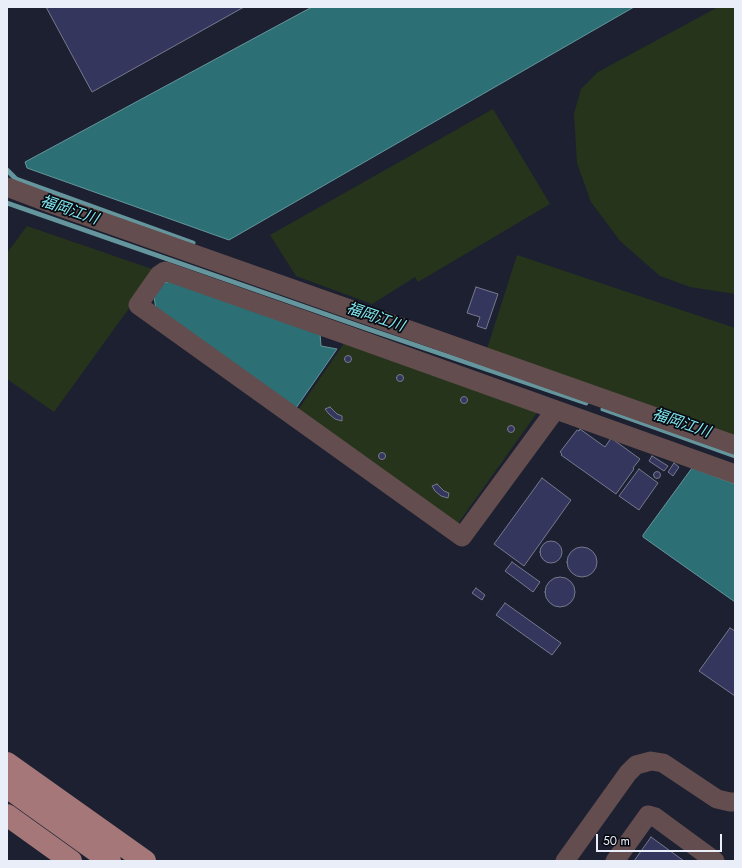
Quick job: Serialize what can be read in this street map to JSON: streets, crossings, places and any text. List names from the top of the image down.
{
  "water": ["福岡江川"],
  "scale_bar": "50 m"
}
